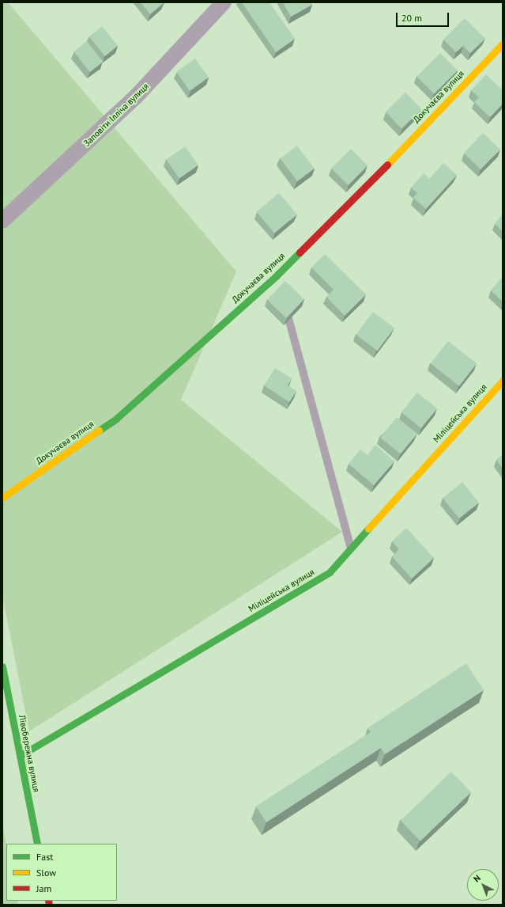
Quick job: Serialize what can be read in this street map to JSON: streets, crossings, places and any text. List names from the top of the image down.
{
  "streets": {
    "street": [
      "Докучаєва вулиця",
      "Заповіти Ілліча вулиця",
      "Міліцейська вулиця",
      "Лівобережна вулиця"
    ]
  },
  "crossings": [
    ["Міліцейська вулиця", "Лівобережна вулиця"]
  ],
  "legend": ["Fast", "Slow", "Jam"],
  "scale_bar": "20 m",
  "north": "top left"
}
